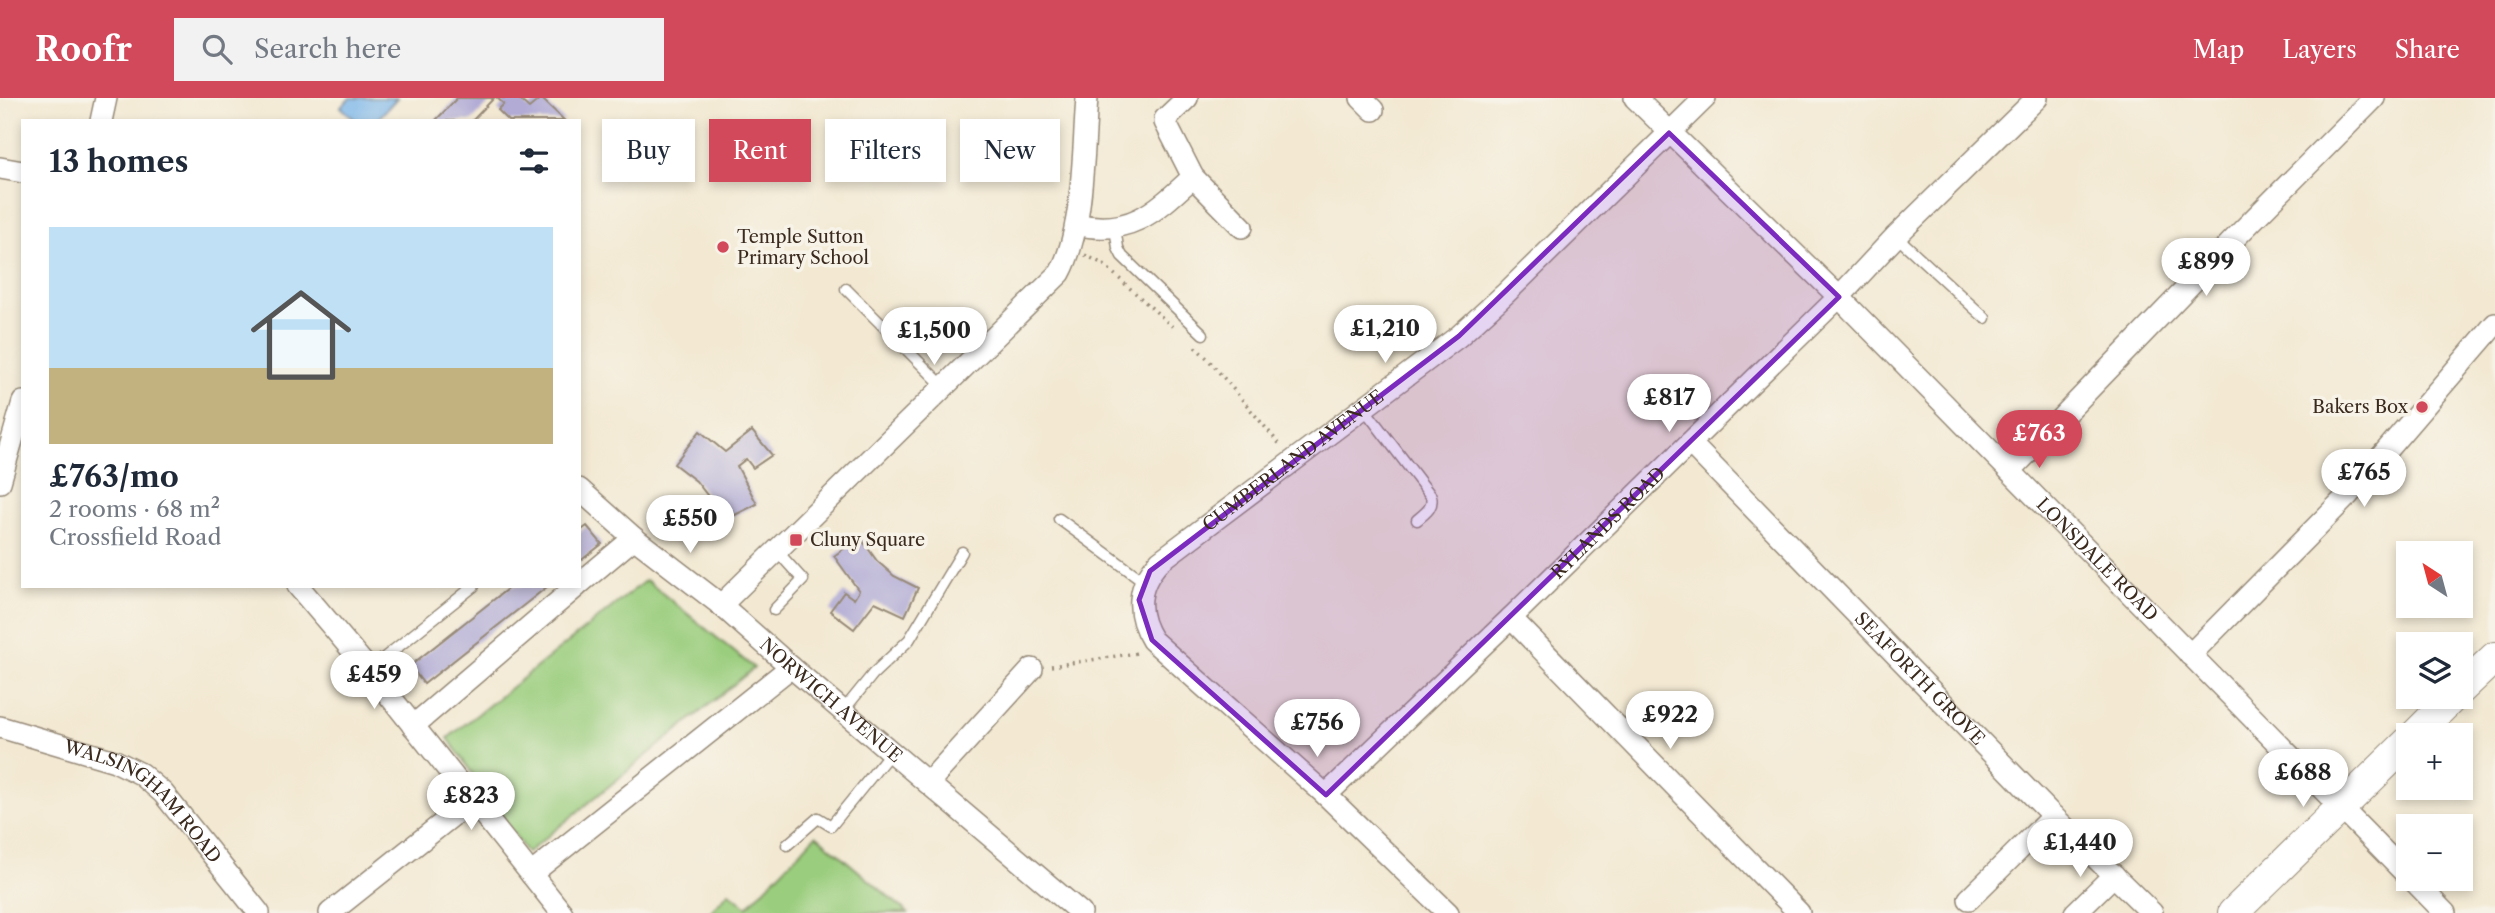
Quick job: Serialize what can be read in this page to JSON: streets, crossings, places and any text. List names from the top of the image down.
{
  "streets": {
    "street": [
      "CUMBERLAND AVENUE",
      "RYLANDS ROAD",
      "LONSDALE ROAD",
      "SEAFORTH GROVE",
      "NORWICH AVENUE",
      "WALSINGHAM ROAD"
    ]
  },
  "crossings": [
    ["CUMBERLAND AVENUE", "LONSDALE ROAD"],
    ["RYLANDS ROAD", "LONSDALE ROAD"],
    ["RYLANDS ROAD", "SEAFORTH GROVE"]
  ],
  "places": {
    "other": ["Temple Sutton Primary School", "Bakers Box"],
    "transit": ["Cluny Square"]
  },
  "north": "top left",
  "page": {
    "header": "Roofr",
    "search": "Search here",
    "nav": ["Map", "Layers", "Share"],
    "chip": [
      "Buy",
      "Rent",
      "Filters",
      "New"
    ],
    "heading": "13 homes",
    "list": [
      {
        "name": "£763/mo",
        "note": "2 rooms · 68 m² · Crossfield Road"
      }
    ],
    "price": [
      "£899",
      "£1,210",
      "£1,500",
      "£817",
      "£763",
      "£765",
      "£550",
      "£459",
      "£922",
      "£756",
      "£688",
      "£823",
      "£1,440"
    ],
    "map_buttons": ["+", "−"]
  }
}
